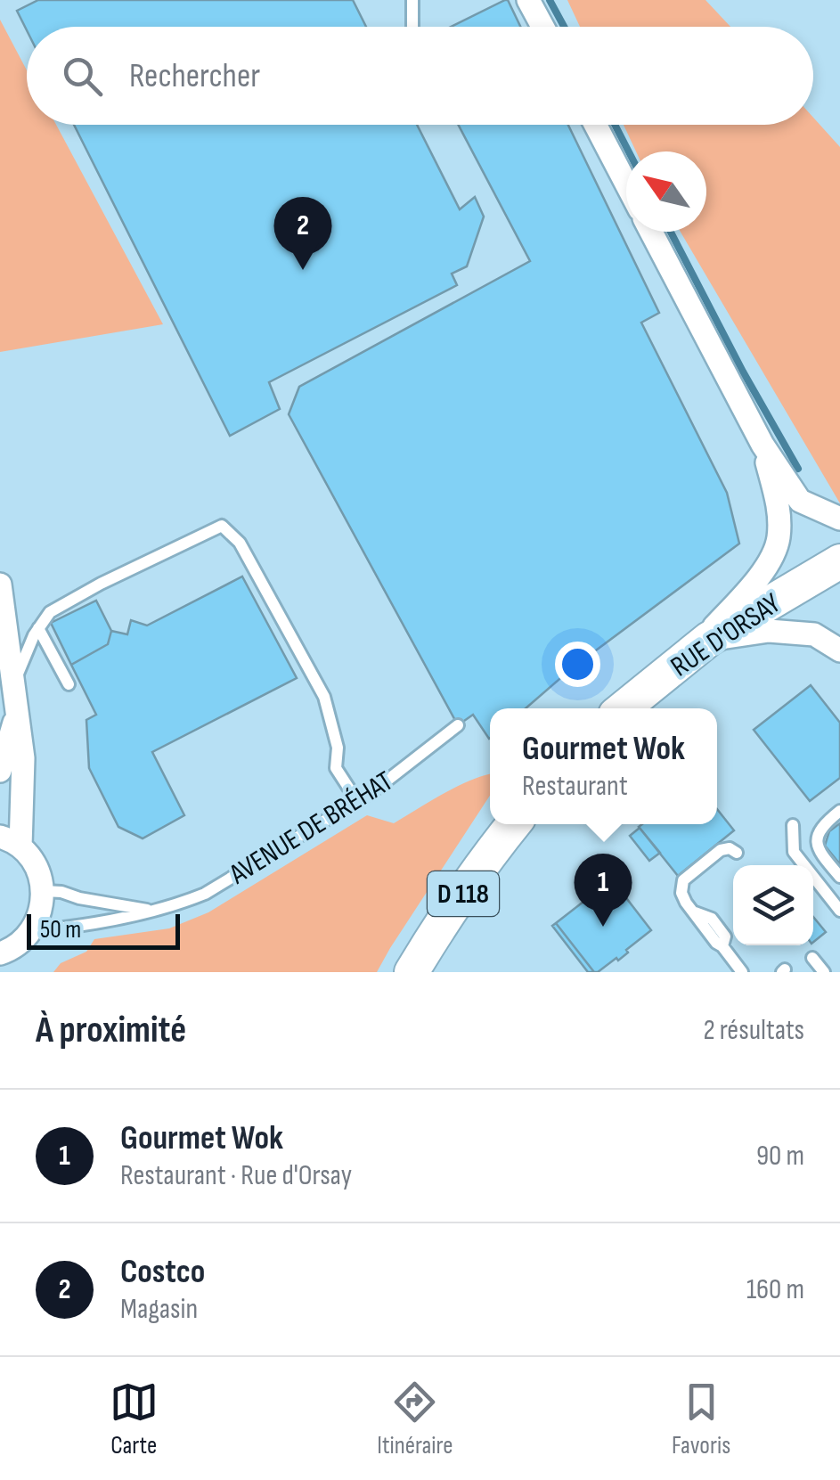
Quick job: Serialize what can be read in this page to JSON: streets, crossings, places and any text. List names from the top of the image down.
{
  "streets": {
    "main road": ["RUE D'ORSAY", "D 118"],
    "lane": ["AVENUE DE BRÉHAT"]
  },
  "scale_bar": "50 m",
  "north": "top left",
  "page": {
    "search": "Rechercher",
    "pins": ["2", "1"],
    "popup": ["Gourmet Wok", "Restaurant"],
    "scale": "50 m",
    "heading": ["À proximité", "2 résultats"],
    "list": [
      {
        "mark": "1",
        "name": "Gourmet Wok",
        "note": "Restaurant · Rue d'Orsay",
        "value": "90 m"
      },
      {
        "mark": "2",
        "name": "Costco",
        "note": "Magasin",
        "value": "160 m"
      }
    ],
    "nav": ["Carte", "Itinéraire", "Favoris"]
  }
}
